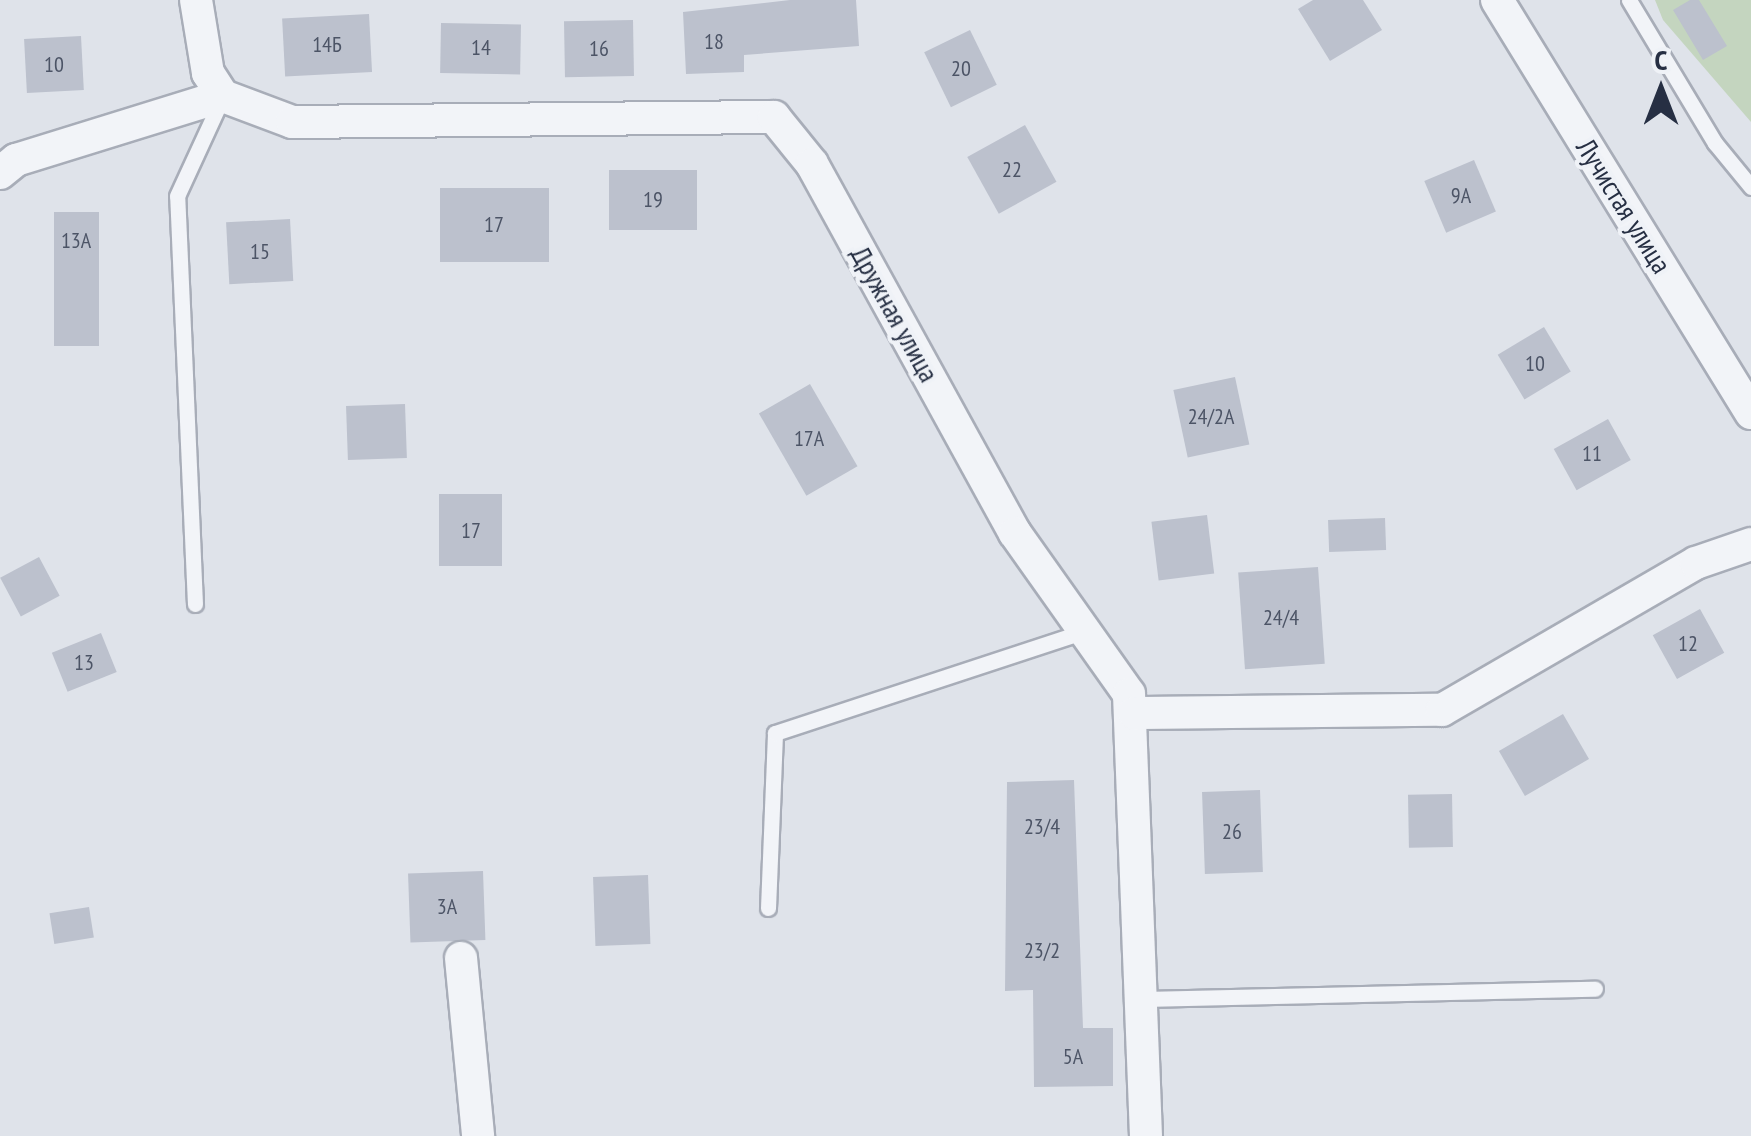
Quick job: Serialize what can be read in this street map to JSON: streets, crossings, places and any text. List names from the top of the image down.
{
  "streets": {
    "street": ["Лучистая улица", "Дружная улица"]
  },
  "house_numbers": [
    "18",
    "14Б",
    "14",
    "16",
    "10",
    "20",
    "22",
    "9А",
    "19",
    "17",
    "13А",
    "15",
    "10",
    "24/2А",
    "17А",
    "11",
    "17",
    "24/4",
    "12",
    "13",
    "23/4",
    "26",
    "3А",
    "23/2",
    "5А"
  ],
  "north": "top"
}
